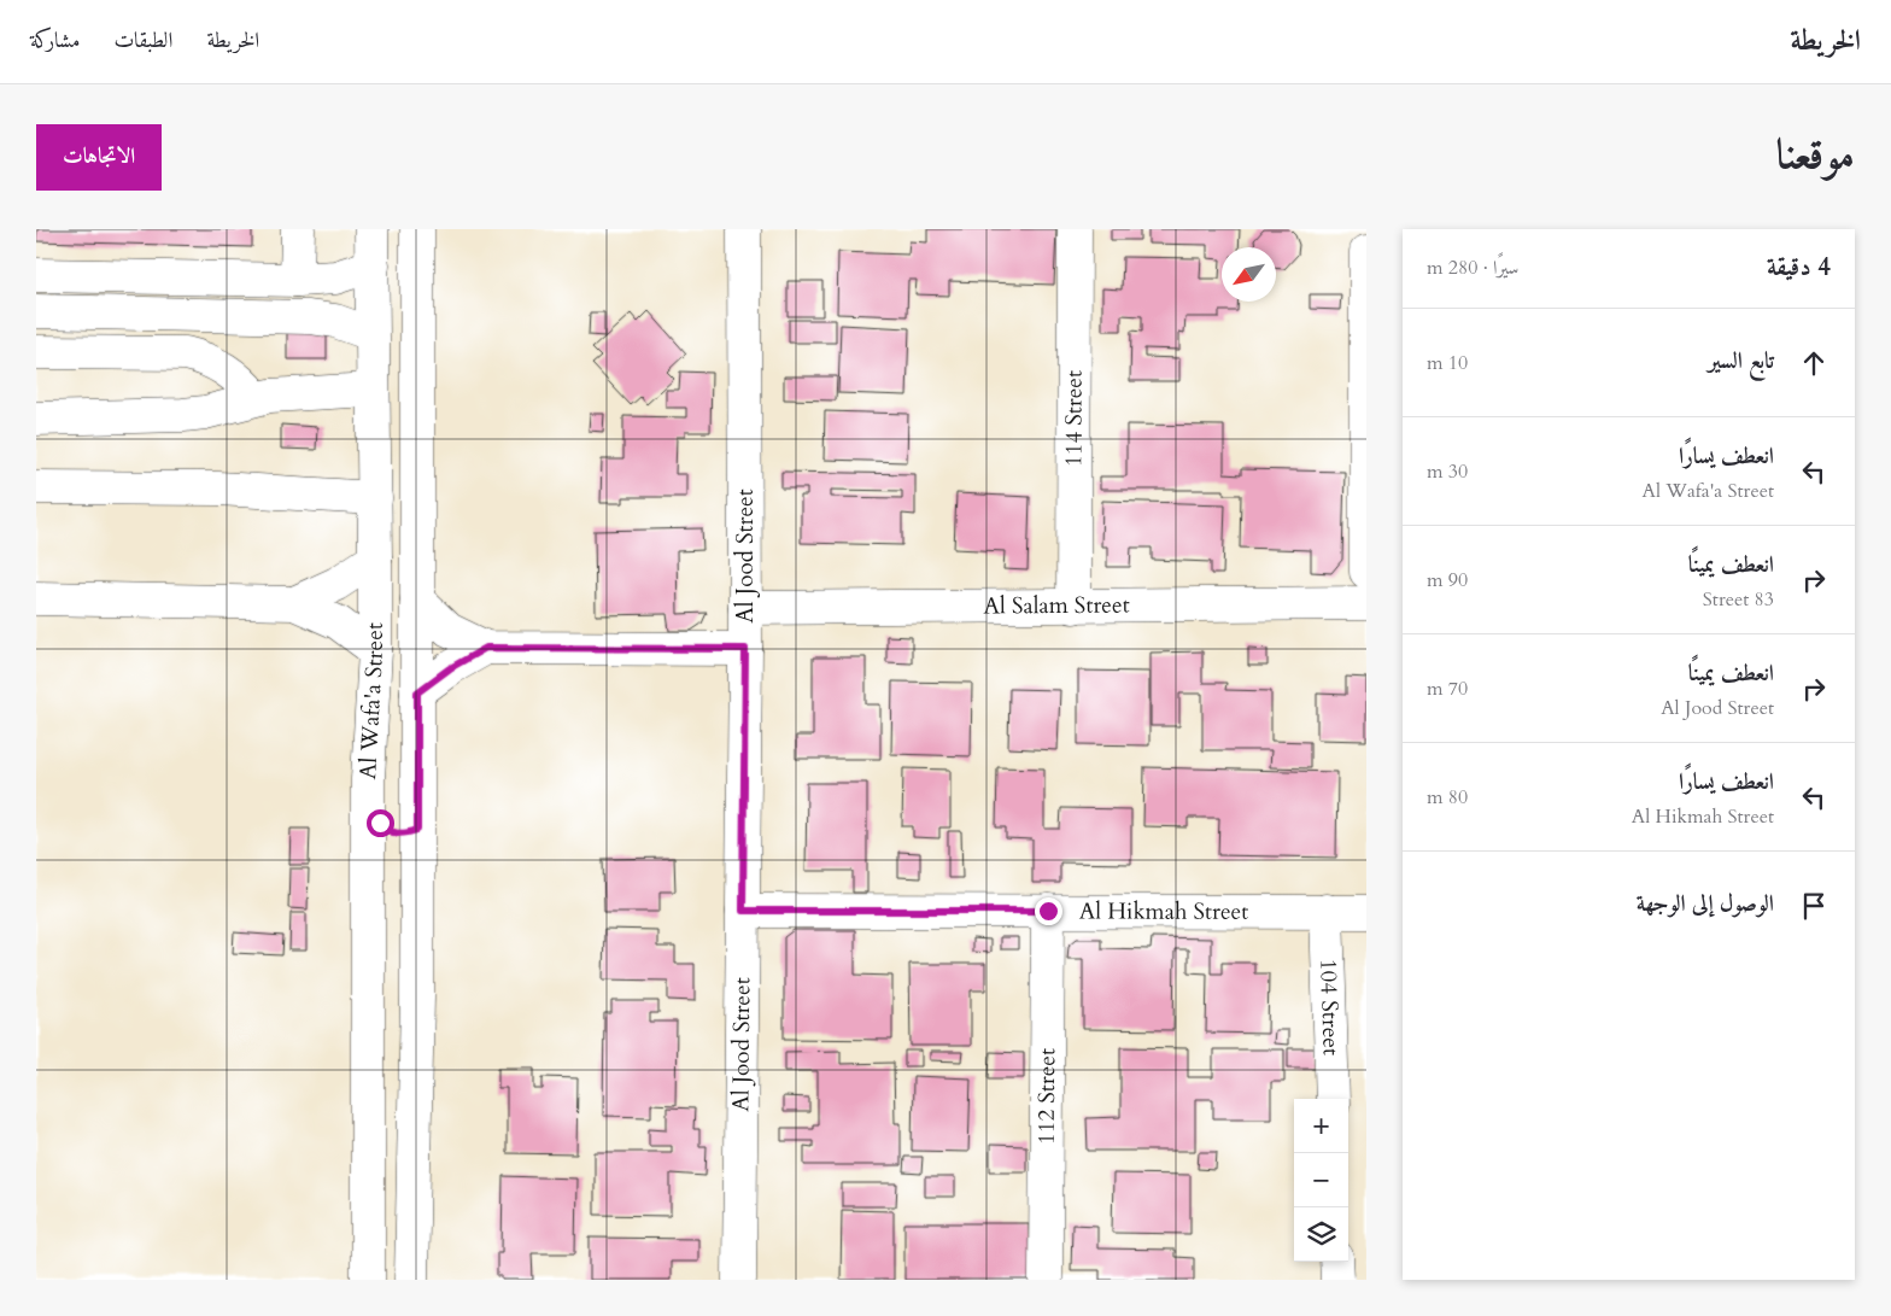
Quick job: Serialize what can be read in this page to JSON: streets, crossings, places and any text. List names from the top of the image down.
{
  "streets": {
    "street": [
      "114 Street",
      "Al Jood Street",
      "Al Salam Street",
      "Al Wafa'a Street",
      "Al Hikmah Street",
      "104 Street",
      "112 Street"
    ]
  },
  "crossings": [
    ["114 Street", "Al Salam Street"],
    ["Al Jood Street", "Al Salam Street"],
    ["Al Jood Street", "Al Hikmah Street"],
    ["Al Hikmah Street", "104 Street"],
    ["Al Hikmah Street", "112 Street"]
  ],
  "north": "bottom left",
  "page": {
    "header": "الخريطة",
    "nav": ["الخريطة", "الطبقات", "مشاركة"],
    "title": "موقعنا",
    "buttons": "الاتجاهات",
    "heading": ["4 دقيقة", "سيرًا · 280 m"],
    "list": [
      ["تابع السير", "10 m"],
      ["انعطف يسارًا", "Al Wafa'a Street", "30 m"],
      ["انعطف يمينًا", "83 Street", "90 m"],
      ["انعطف يمينًا", "Al Jood Street", "70 m"],
      ["انعطف يسارًا", "Al Hikmah Street", "80 m"],
      "الوصول إلى الوجهة"
    ],
    "map_buttons": ["+", "−"]
  }
}
